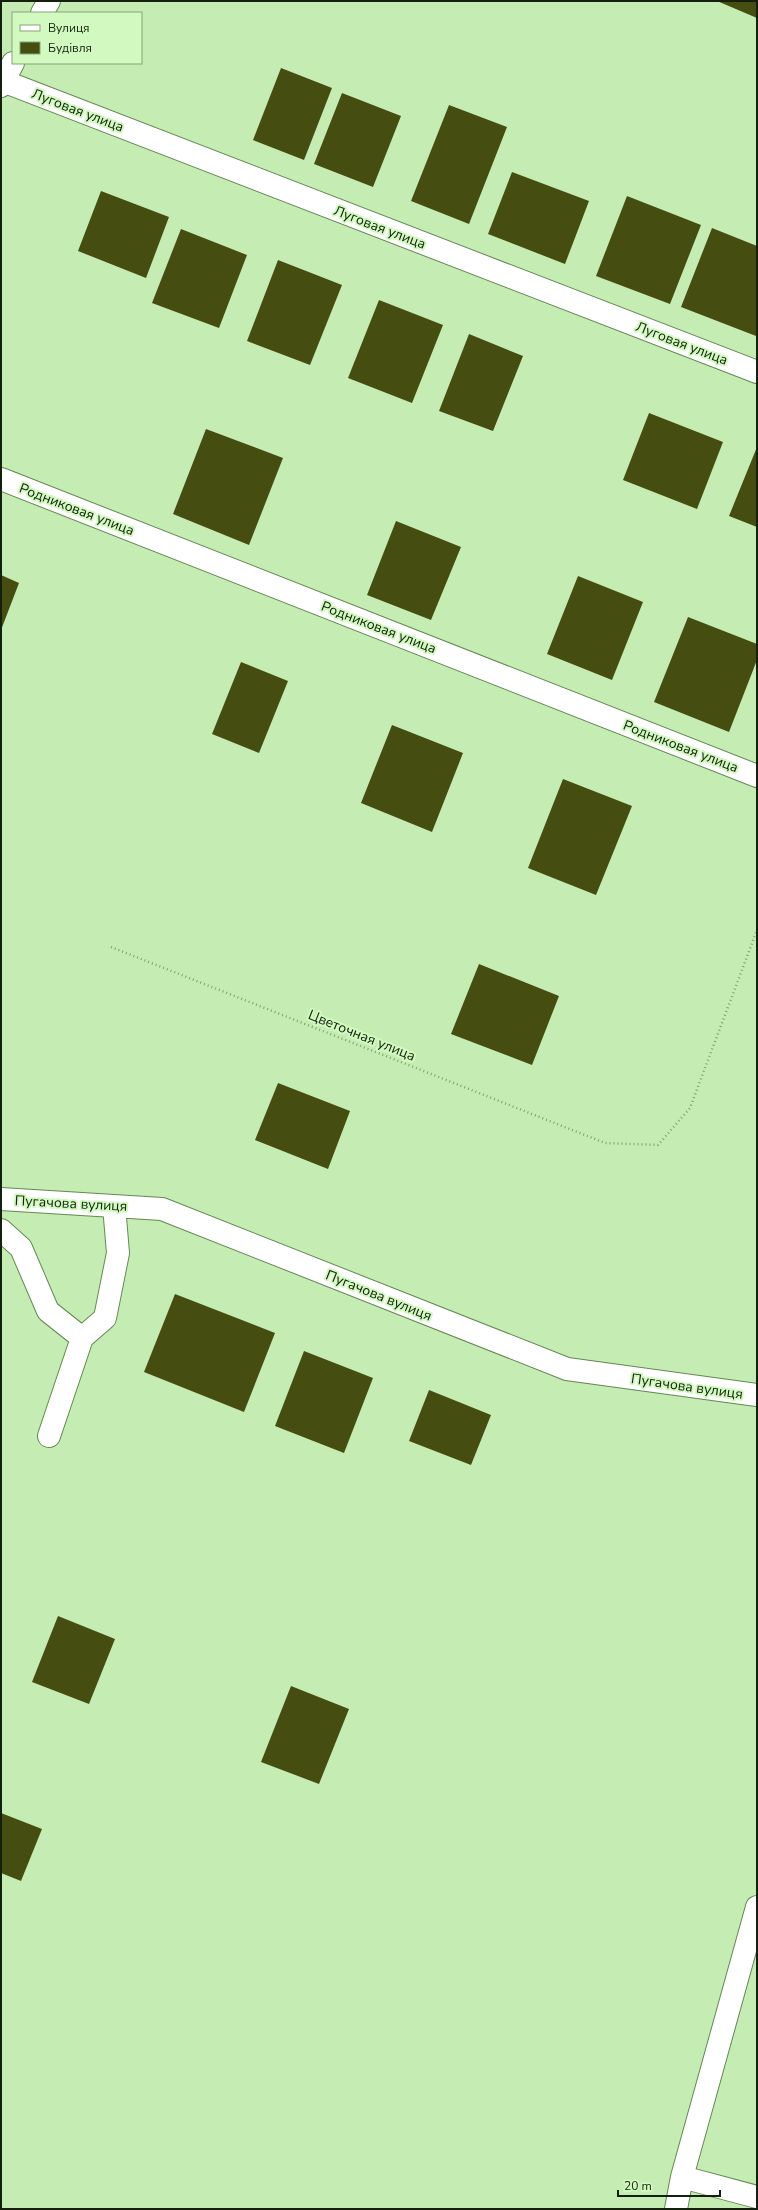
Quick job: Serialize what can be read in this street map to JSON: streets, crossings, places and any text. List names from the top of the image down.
{
  "streets": {
    "street": ["Луговая улица", "Родниковая улица", "Пугачова вулиця"],
    "path": ["Цветочная улица"]
  },
  "legend": ["Вулиця", "Будівля"],
  "scale_bar": "20 m"
}
